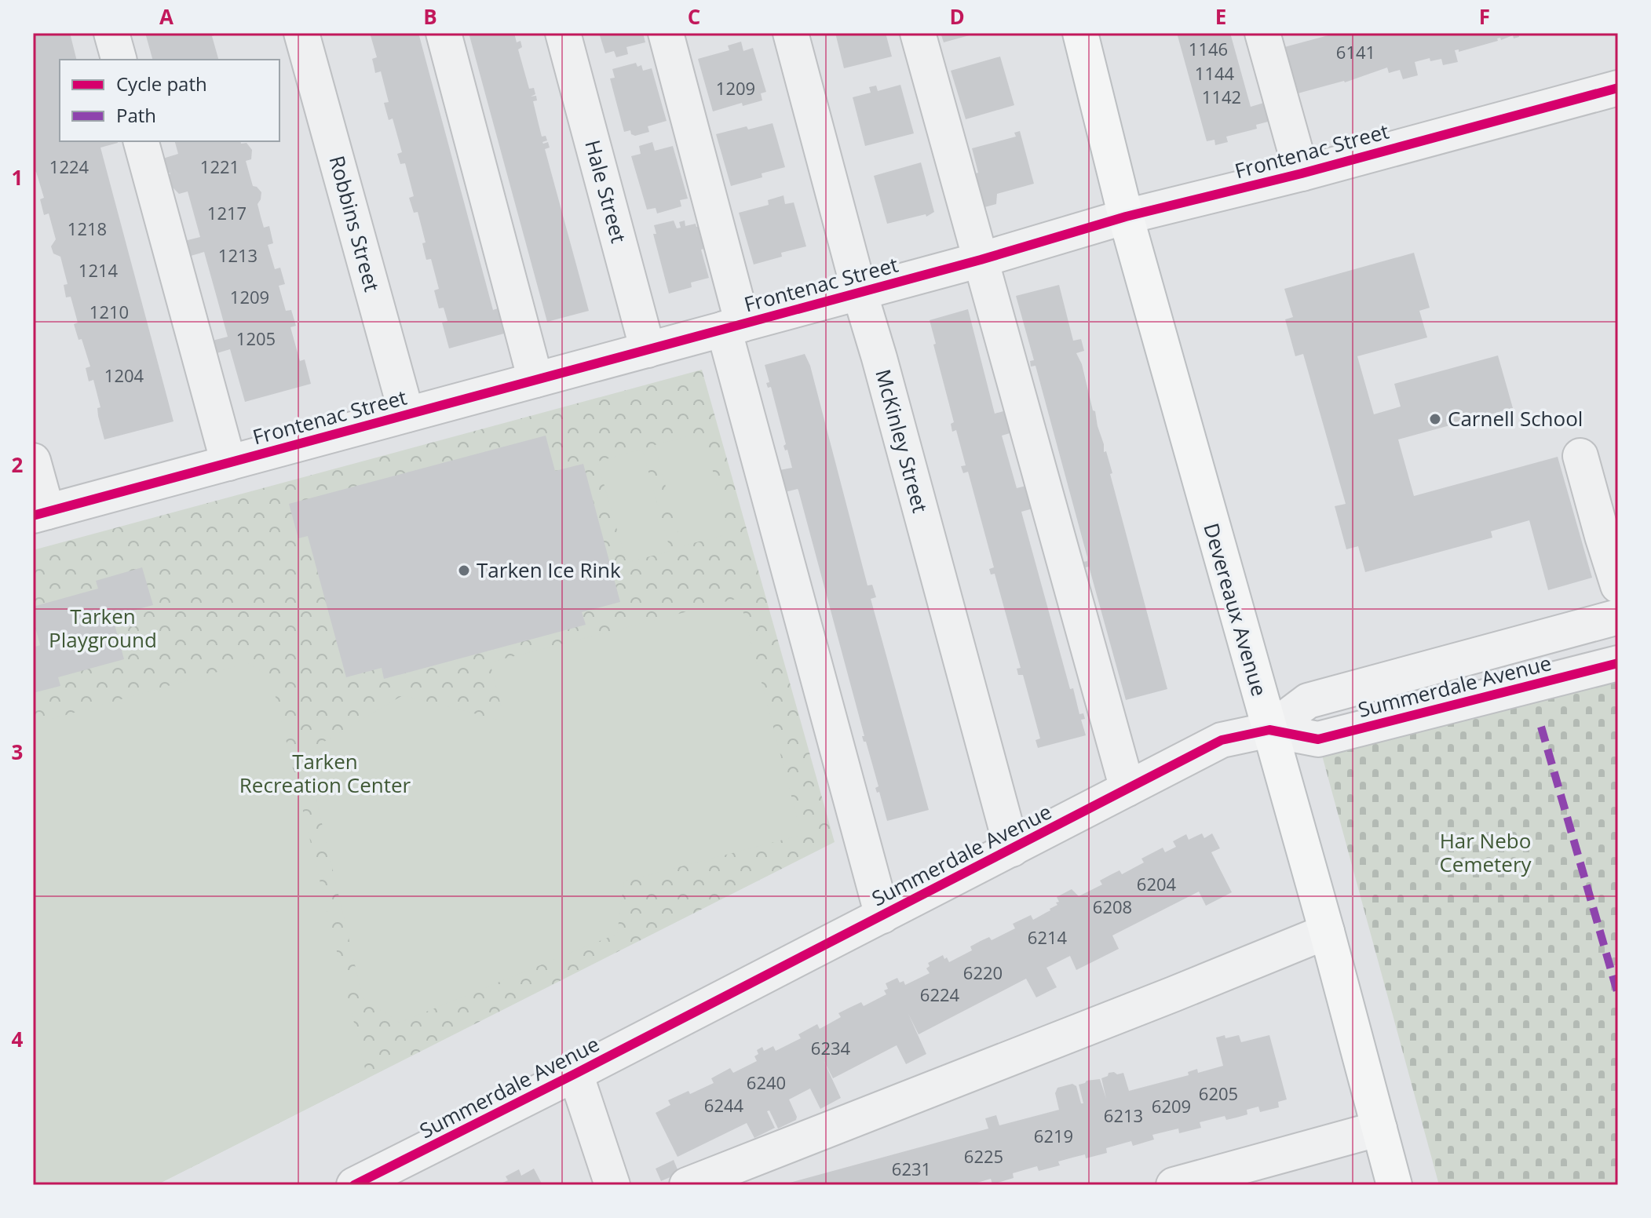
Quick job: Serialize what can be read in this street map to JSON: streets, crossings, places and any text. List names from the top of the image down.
{
  "streets": {
    "main road": ["Devereaux Avenue"],
    "street": [
      "Frontenac Street",
      "Hale Street",
      "Robbins Street",
      "McKinley Street",
      "Summerdale Avenue"
    ]
  },
  "crossings": [
    ["Frontenac Street", "Hale Street"],
    ["Frontenac Street", "Robbins Street"],
    ["Frontenac Street", "McKinley Street"],
    ["Frontenac Street", "Devereaux Avenue"],
    ["McKinley Street", "Summerdale Avenue"],
    ["Devereaux Avenue", "Summerdale Avenue"]
  ],
  "parks": ["Tarken Playground", "Tarken Recreation Center", "Har Nebo Cemetery"],
  "places": ["Carnell School", "Tarken Ice Rink"],
  "house_numbers": [
    "1146",
    "6141",
    "1144",
    "1209",
    "1142",
    "1224",
    "1221",
    "1217",
    "1218",
    "1213",
    "1214",
    "1209",
    "1210",
    "1205",
    "1204",
    "6204",
    "6208",
    "6214",
    "6220",
    "6224",
    "6234",
    "6240",
    "6205",
    "6244",
    "6209",
    "6213",
    "6219",
    "6225",
    "6231"
  ],
  "legend": ["Cycle path", "Path"],
  "grid": {
    "columns": [
      "A",
      "B",
      "C",
      "D",
      "E",
      "F"
    ],
    "rows": [
      "1",
      "2",
      "3",
      "4"
    ]
  }
}
